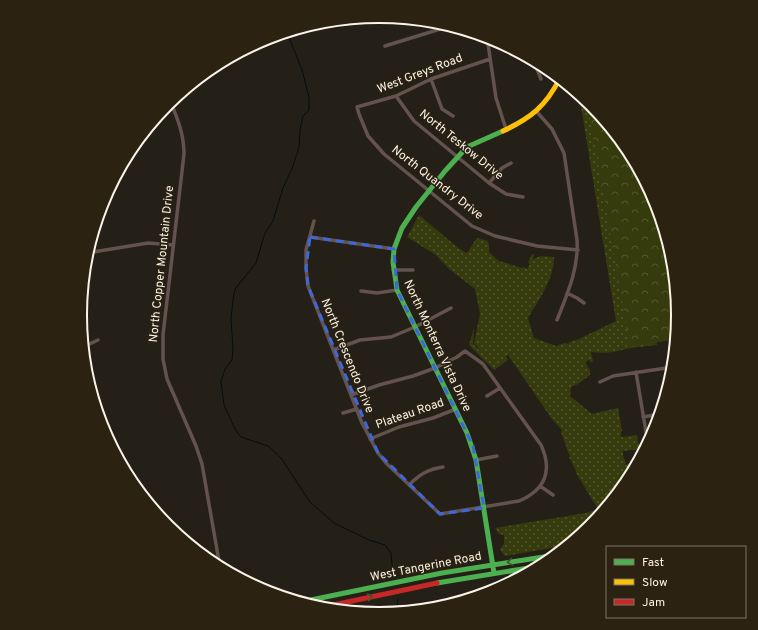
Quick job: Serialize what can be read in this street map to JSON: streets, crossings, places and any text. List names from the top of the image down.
{
  "streets": {
    "street": [
      "West Greys Road",
      "North Teskow Drive",
      "North Quandry Drive",
      "North Copper Mountain Drive",
      "North Monterra Vista Drive",
      "North Crescendo Drive",
      "Plateau Road",
      "West Tangerine Road"
    ]
  },
  "crossings": [
    ["West Greys Road", "North Teskow Drive"],
    ["West Greys Road", "North Quandry Drive"],
    ["North Teskow Drive", "North Monterra Vista Drive"],
    ["North Quandry Drive", "North Monterra Vista Drive"],
    ["North Monterra Vista Drive", "North Crescendo Drive"],
    ["North Monterra Vista Drive", "Plateau Road"],
    ["North Monterra Vista Drive", "West Tangerine Road"],
    ["North Crescendo Drive", "Plateau Road"]
  ],
  "legend": ["Fast", "Slow", "Jam"]
}
